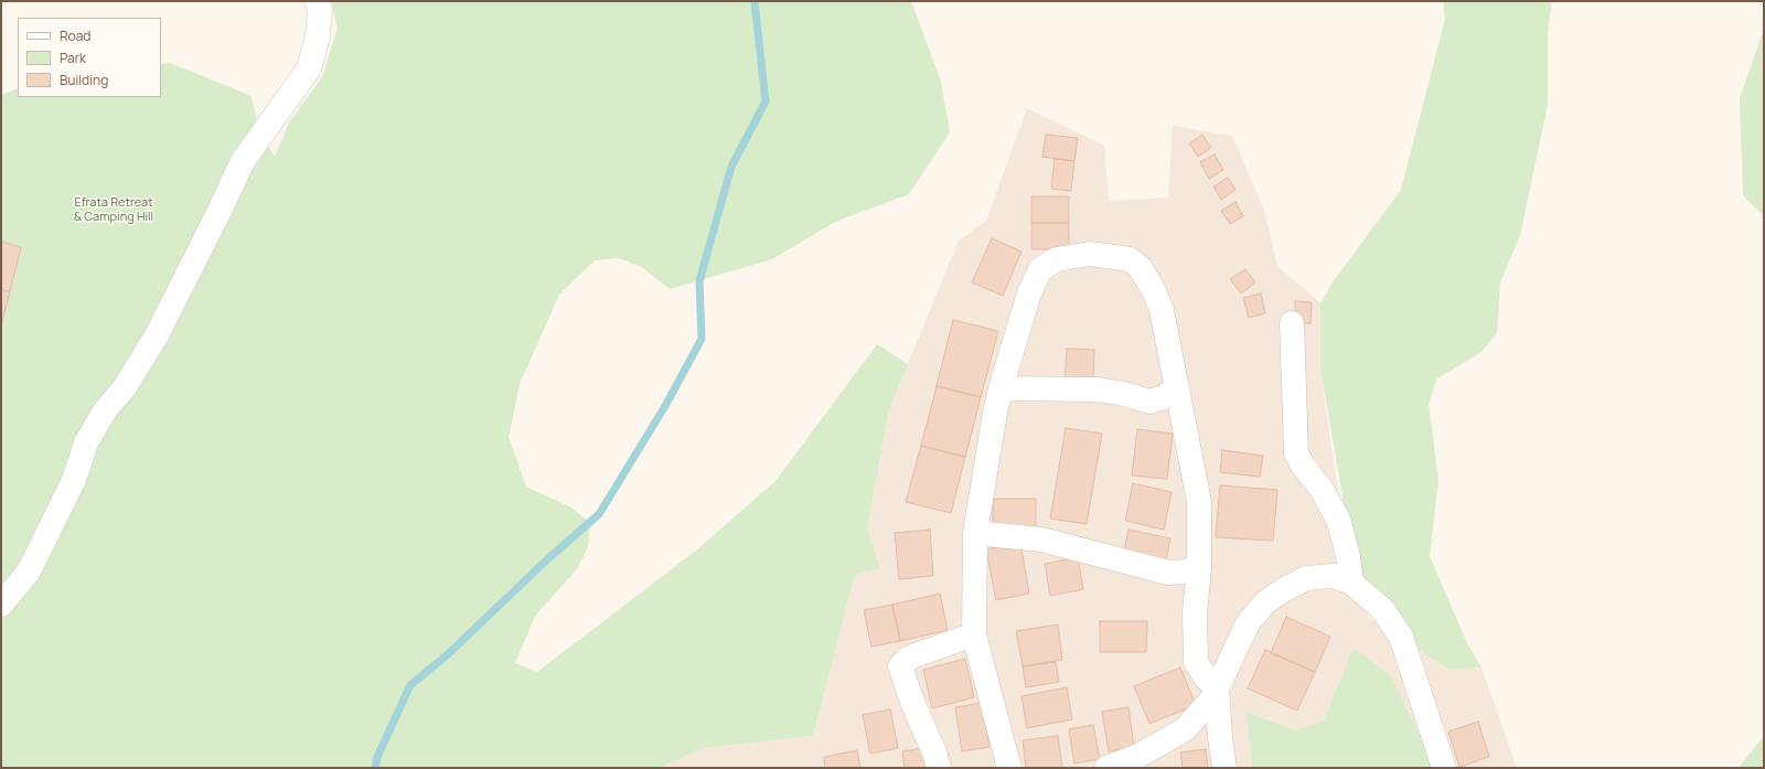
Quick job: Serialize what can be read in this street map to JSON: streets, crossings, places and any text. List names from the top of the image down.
{
  "parks": ["Efrata Retreat & Camping Hill"],
  "legend": ["Road", "Park", "Building"]
}
